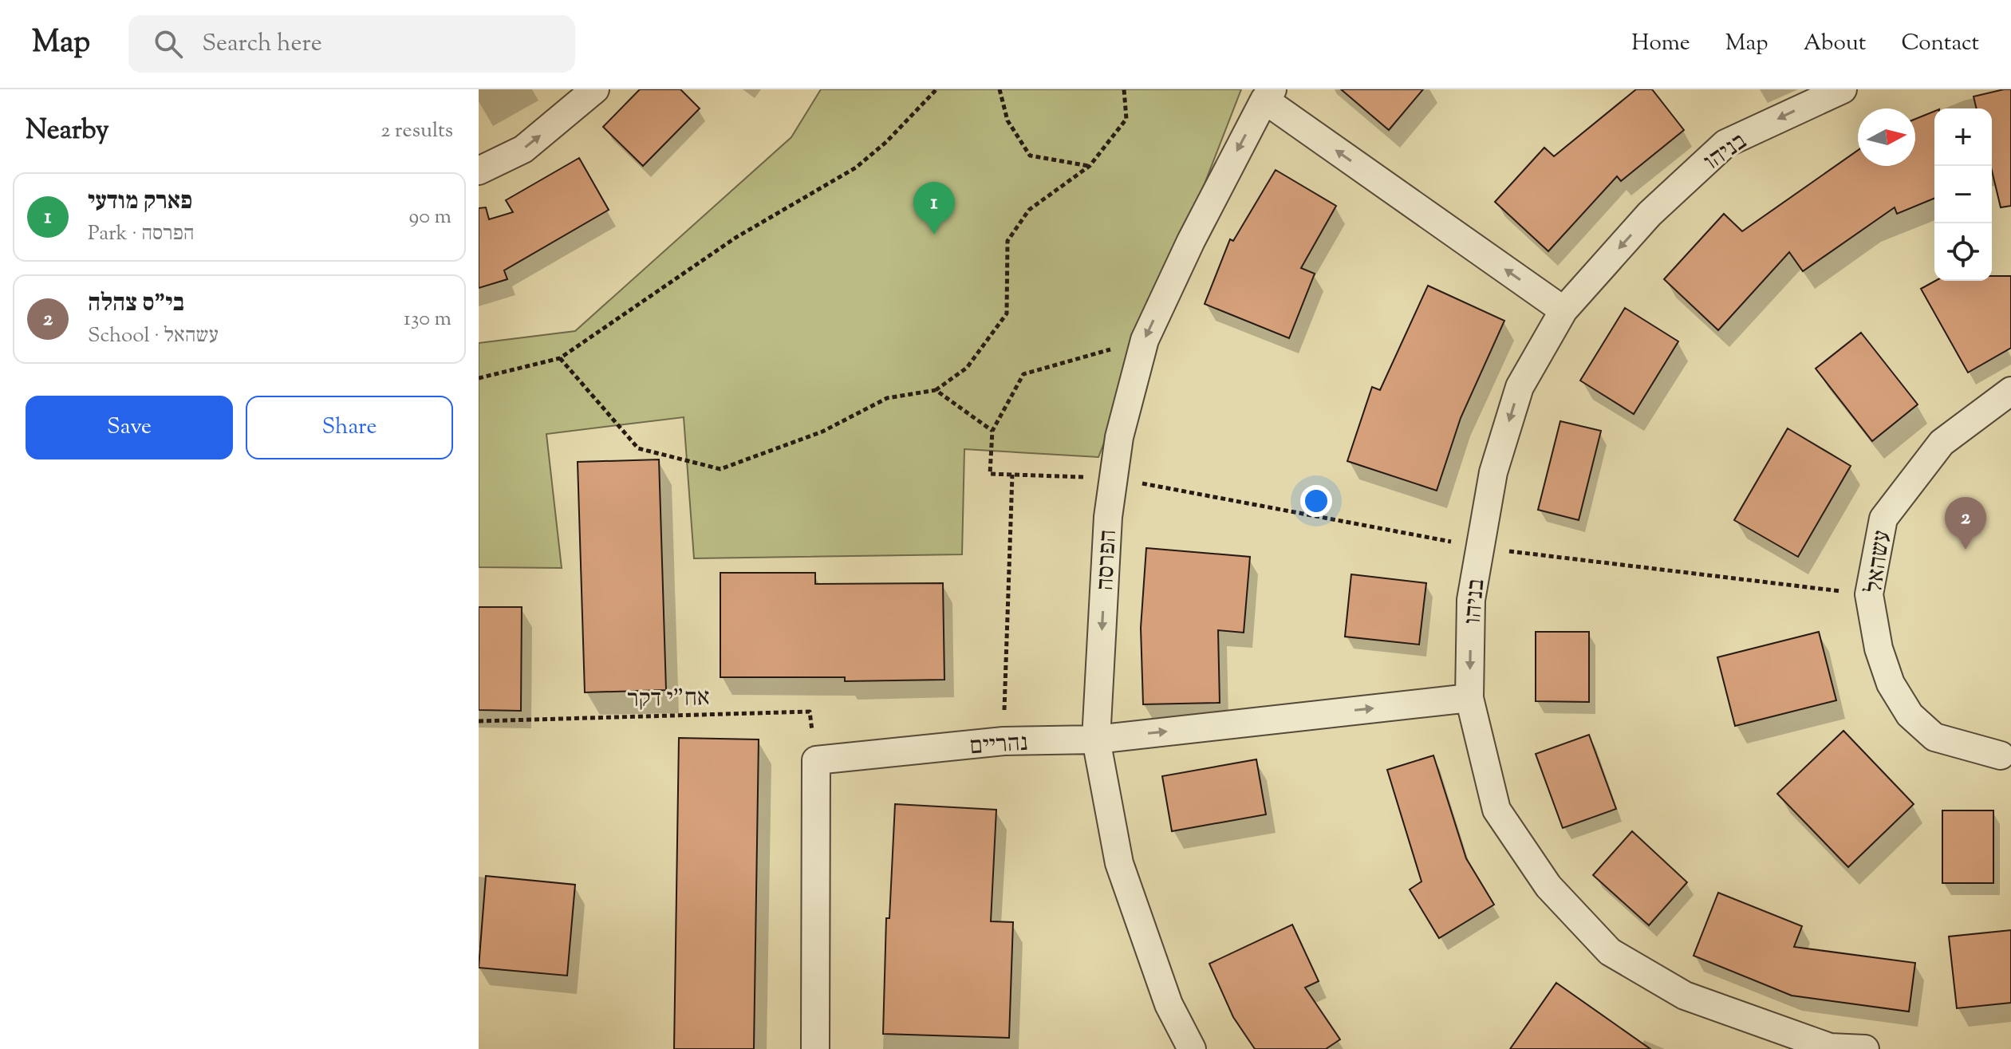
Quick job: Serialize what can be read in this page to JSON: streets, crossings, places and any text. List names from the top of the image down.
{
  "streets": {
    "street": [
      "בניהו",
      "הפרסה",
      "עשהאל",
      "נהריים"
    ],
    "path": ["אח\"י דקר"]
  },
  "crossings": [
    ["בניהו", "נהריים"],
    ["הפרסה", "נהריים"],
    ["אח\"י דקר", "נהריים"]
  ],
  "one_way": ["בניהו", "הפרסה", "נהריים"],
  "north": "right",
  "page": {
    "header": "Map",
    "search": "Search here",
    "nav": [
      "Home",
      "Map",
      "About",
      "Contact"
    ],
    "heading": ["Nearby", "2 results"],
    "map_buttons": ["+", "−"],
    "list": [
      {
        "mark": "1",
        "name": "פארק מודעי",
        "note": "Park · הפרסה",
        "value": "90 m"
      },
      {
        "mark": "2",
        "name": "בי\"ס צהלה",
        "note": "School · עשהאל",
        "value": "130 m"
      }
    ],
    "pins": ["1", "2"],
    "buttons": ["Save", "Share"]
  }
}
